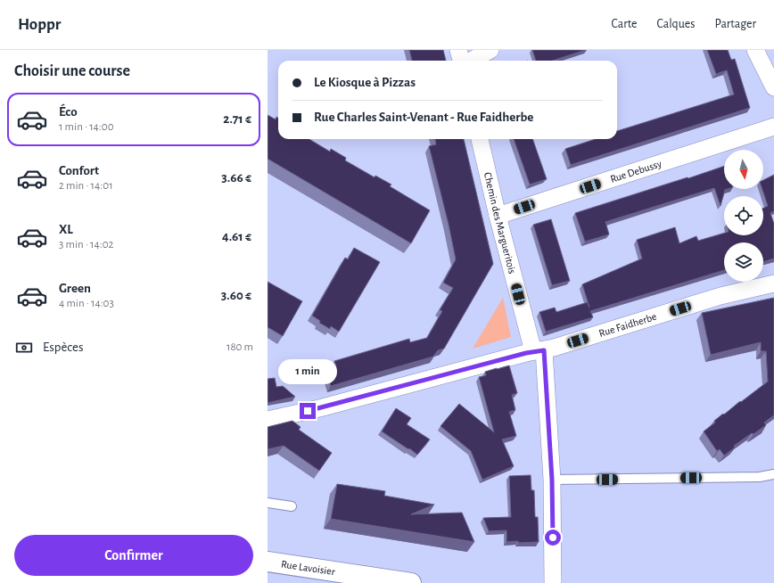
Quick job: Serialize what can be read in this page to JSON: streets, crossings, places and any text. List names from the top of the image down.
{
  "streets": {
    "main road": ["Rue Lavoisier"],
    "street": ["Rue Debussy", "Chemin des Margueritois", "Rue Faidherbe"]
  },
  "crossings": [
    ["Rue Debussy", "Chemin des Margueritois"],
    ["Chemin des Margueritois", "Rue Faidherbe"]
  ],
  "north": "bottom",
  "page": {
    "header": "Hoppr",
    "nav": ["Carte", "Calques", "Partager"],
    "heading": "Choisir une course",
    "banner": ["Le Kiosque à Pizzas", "Rue Charles Saint-Venant - Rue Faidherbe"],
    "list": [
      {
        "name": "Éco",
        "note": "1 min · 14:00",
        "value": "2.71 €"
      },
      {
        "name": "Confort",
        "note": "2 min · 14:01",
        "value": "3.66 €"
      },
      {
        "name": "XL",
        "note": "3 min · 14:02",
        "value": "4.61 €"
      },
      {
        "name": "Green",
        "note": "4 min · 14:03",
        "value": "3.60 €"
      }
    ],
    "pay": ["Espèces", "180 m"],
    "bubble": "1 min",
    "buttons": "Confirmer"
  }
}
